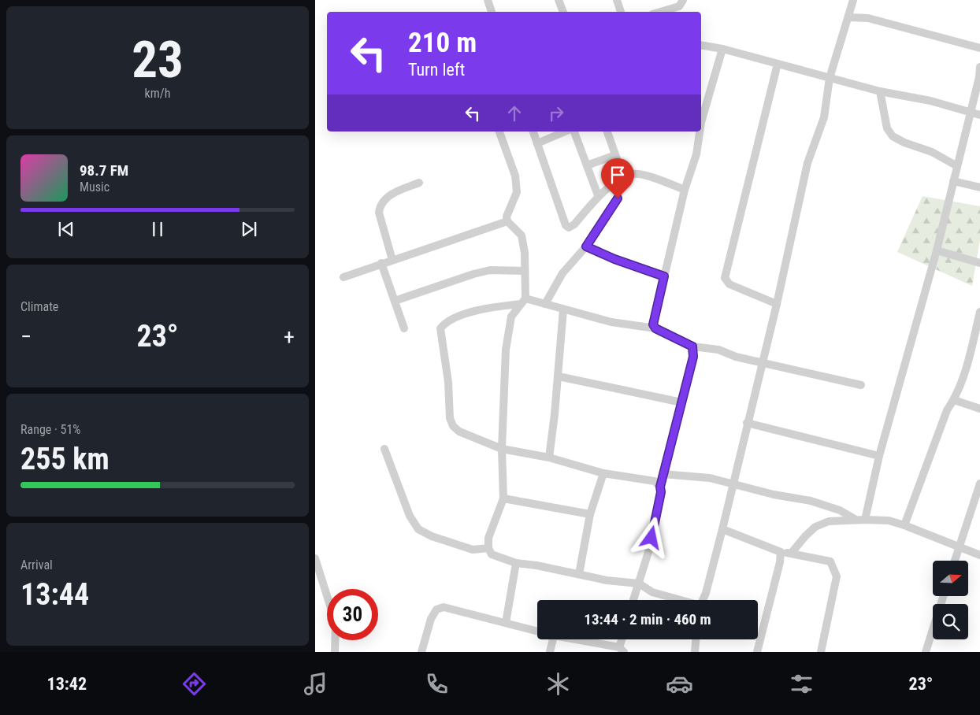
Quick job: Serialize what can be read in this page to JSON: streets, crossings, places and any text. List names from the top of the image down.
{
  "north": "right",
  "page": {
    "tile": [
      ["23", "km/h"],
      "Climate",
      ["Range · 51%", "255 km"],
      ["Arrival", "13:44"]
    ],
    "turn": ["210 m", "Turn left"],
    "song": ["98.7 FM", "Music"],
    "heat": ["−", "23°", "+"],
    "limit": "30",
    "trip": "13:44 · 2 min · 460 m",
    "tabs": ["13:42", "23°"]
  }
}
